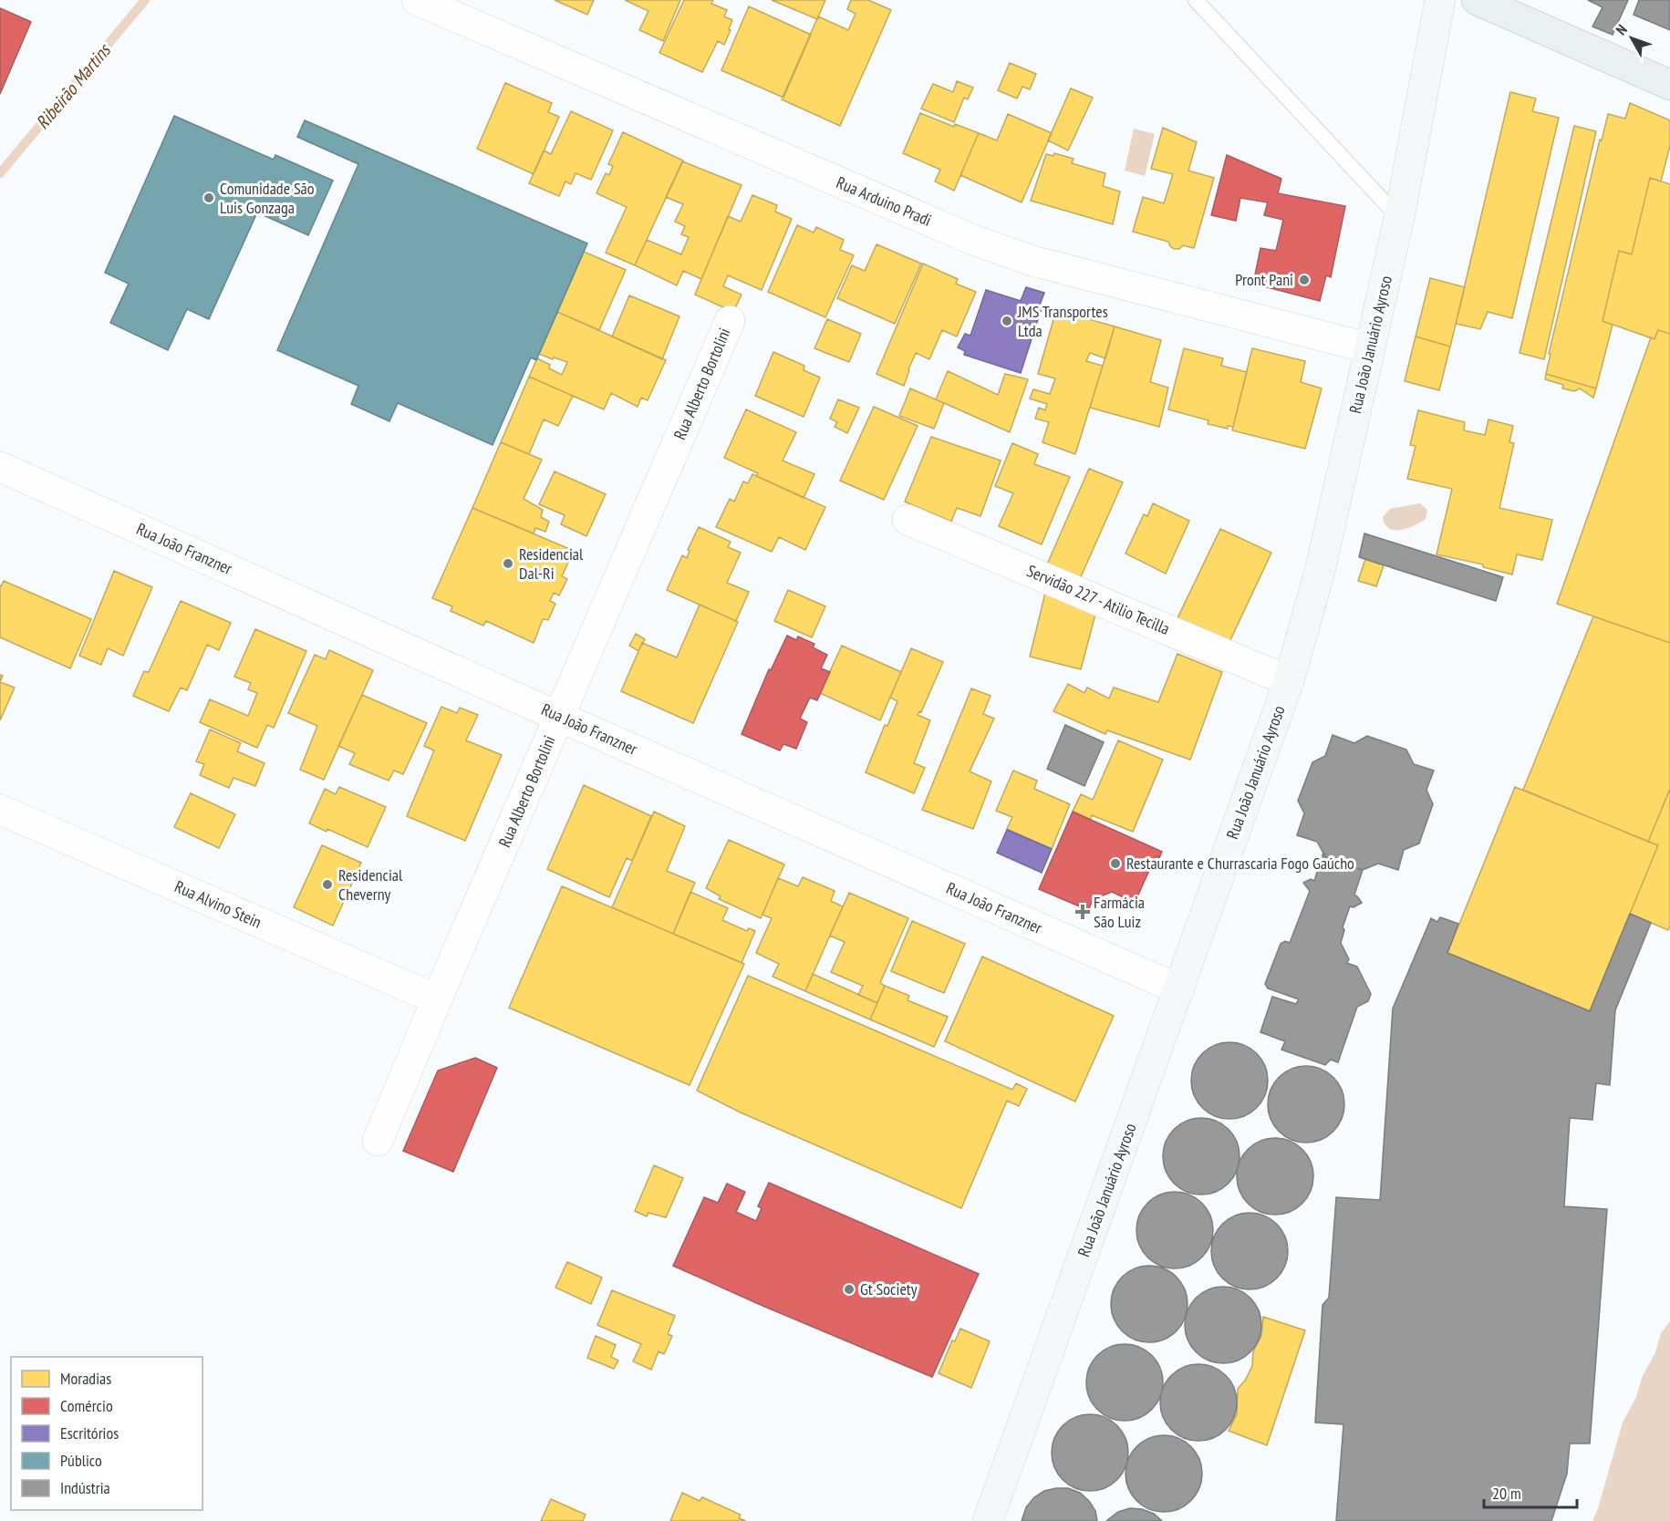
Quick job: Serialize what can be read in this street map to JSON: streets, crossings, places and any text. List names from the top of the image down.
{
  "streets": {
    "main road": ["Rua João Januário Ayroso"],
    "street": [
      "Rua Arduino Pradi",
      "Rua Alberto Bortolini",
      "Rua João Franzner",
      "Servidão 227 - Atilio Tecilla",
      "Rua Alvino Stein"
    ]
  },
  "crossings": [
    ["Rua Arduino Pradi", "Rua João Januário Ayroso"],
    ["Rua João Januário Ayroso", "Rua João Franzner"],
    ["Rua João Januário Ayroso", "Servidão 227 - Atilio Tecilla"],
    ["Rua Alberto Bortolini", "Rua João Franzner"],
    ["Rua Alberto Bortolini", "Rua Alvino Stein"]
  ],
  "water": ["Ribeirão Martins"],
  "places": {
    "other": [
      "Comunidade São Luis Gonzaga",
      "Pront Pani",
      "JMS Transportes Ltda",
      "Residencial Dal-Ri",
      "Restaurante e Churrascaria Fogo Gaúcho",
      "Residencial Cheverny",
      "Gt Society"
    ],
    "health": ["Farmácia São Luiz"]
  },
  "legend": [
    "Moradias",
    "Comércio",
    "Escritórios",
    "Público",
    "Indústria"
  ],
  "scale_bar": "20 m",
  "north": "top left"
}
